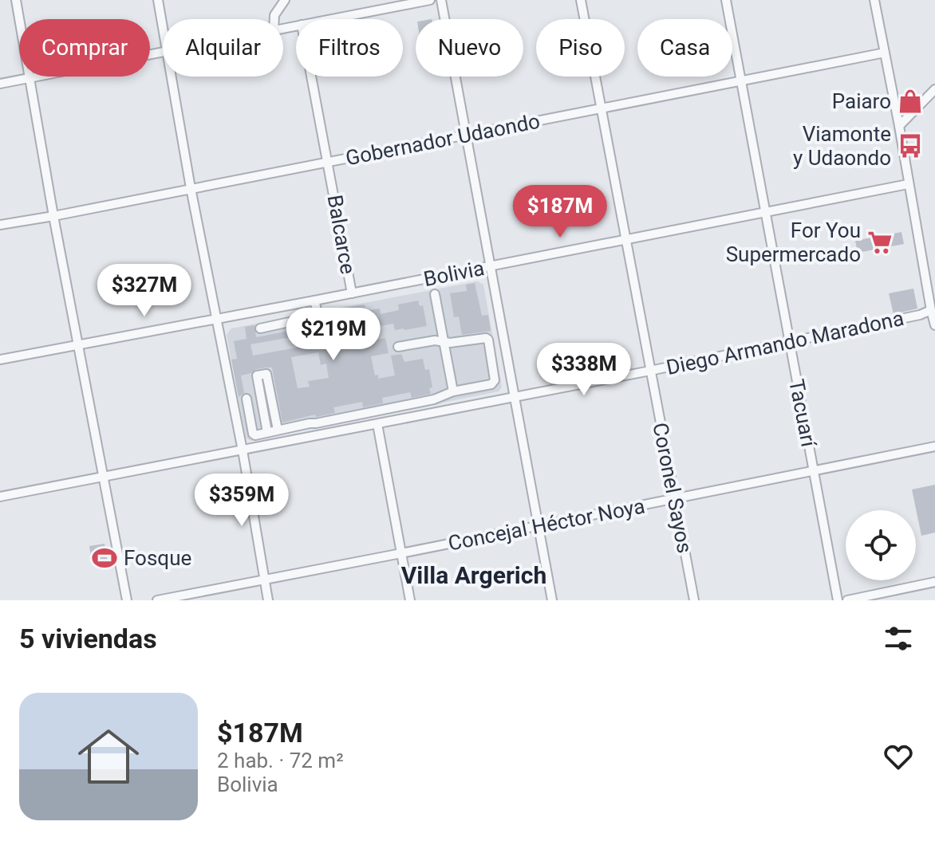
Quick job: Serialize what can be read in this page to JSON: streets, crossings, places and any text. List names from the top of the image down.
{
  "streets": {
    "street": [
      "Gobernador Udaondo",
      "Balcarce",
      "Bolivia",
      "Diego Armando Maradona",
      "Tacuarí",
      "Coronel Sayos",
      "Concejal Héctor Noya"
    ]
  },
  "crossings": [
    ["Gobernador Udaondo", "Balcarce"],
    ["Gobernador Udaondo", "Tacuarí"],
    ["Gobernador Udaondo", "Coronel Sayos"],
    ["Balcarce", "Bolivia"],
    ["Bolivia", "Tacuarí"],
    ["Bolivia", "Coronel Sayos"],
    ["Diego Armando Maradona", "Tacuarí"],
    ["Diego Armando Maradona", "Coronel Sayos"],
    ["Tacuarí", "Concejal Héctor Noya"],
    ["Coronel Sayos", "Concejal Héctor Noya"]
  ],
  "districts": ["Villa Argerich"],
  "places": {
    "shop": ["Paiaro"],
    "bus stop": ["Viamonte y Udaondo"],
    "supermarket": ["For You Supermercado"],
    "sports": ["Fosque"]
  },
  "page": {
    "chip": [
      "Comprar",
      "Alquilar",
      "Filtros",
      "Nuevo",
      "Piso",
      "Casa"
    ],
    "price": [
      "$187M",
      "$327M",
      "$219M",
      "$338M",
      "$359M"
    ],
    "heading": "5 viviendas",
    "list": [
      {
        "name": "$187M",
        "note": "2 hab. · 72 m² · Bolivia"
      }
    ]
  }
}
